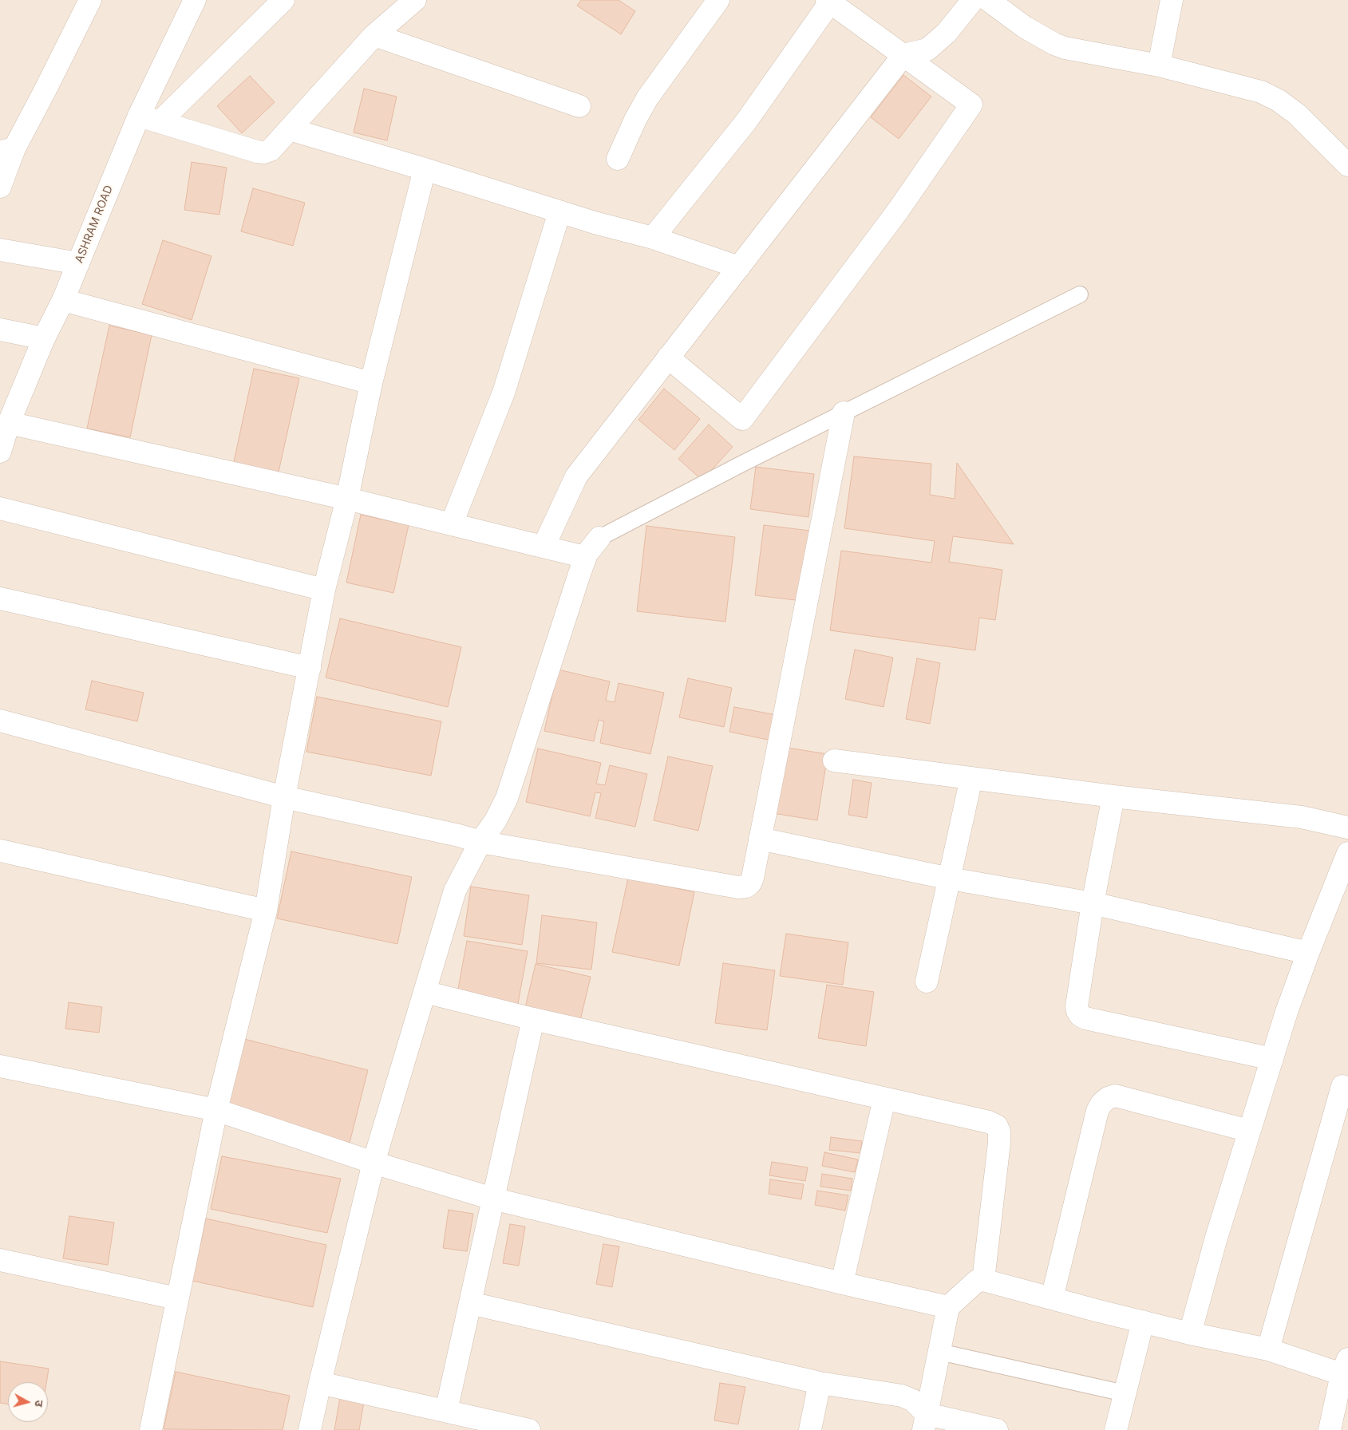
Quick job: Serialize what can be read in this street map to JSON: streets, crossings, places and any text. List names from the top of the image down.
{
  "streets": {
    "street": ["ASHRAM ROAD"]
  },
  "north": "right"
}
